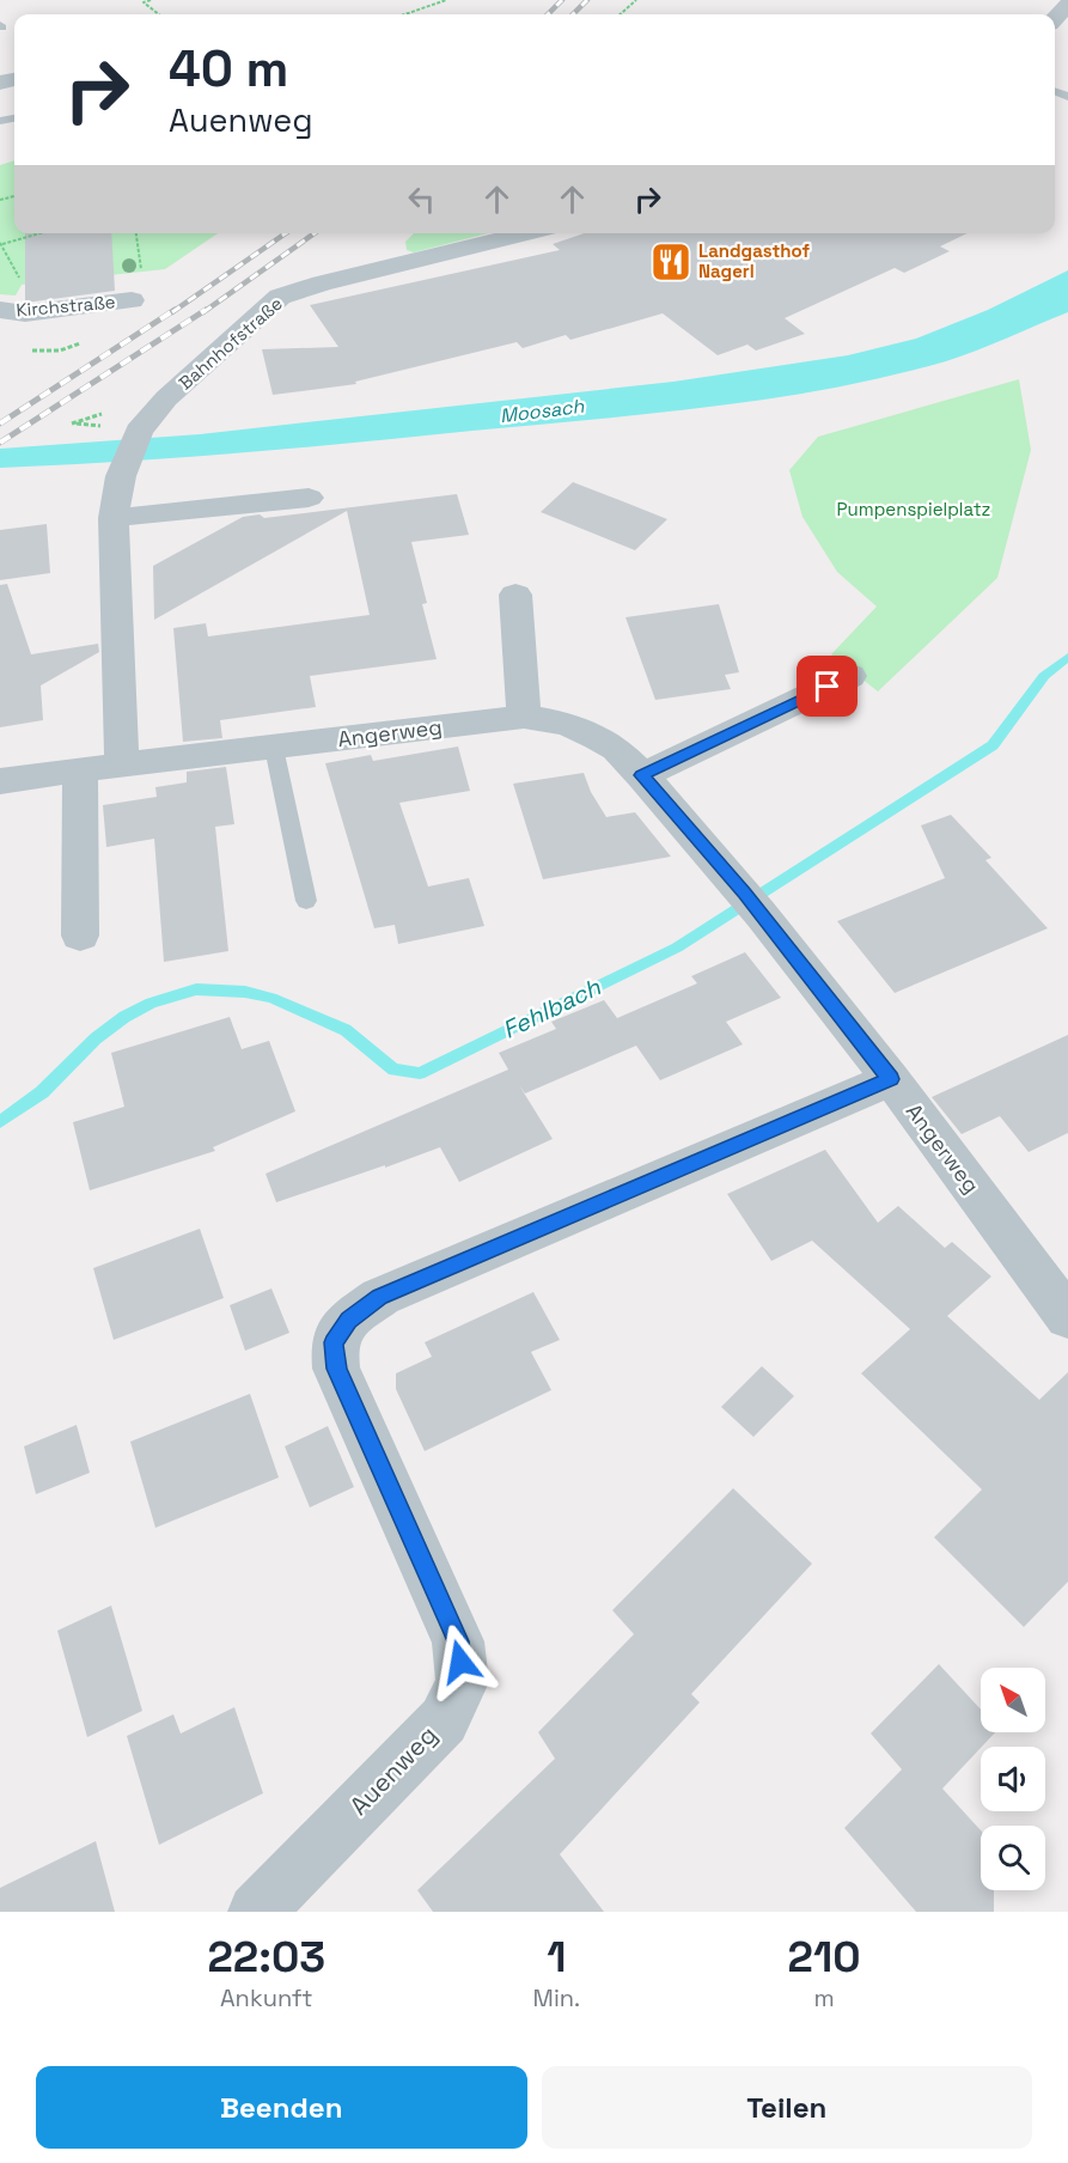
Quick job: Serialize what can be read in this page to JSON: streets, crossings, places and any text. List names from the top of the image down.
{
  "streets": {
    "street": [
      "Kirchstraße",
      "Bahnhofstraße",
      "Angerweg",
      "Auenweg"
    ]
  },
  "crossings": [
    ["Angerweg", "Auenweg"]
  ],
  "water": ["Moosach", "Fehlbach"],
  "parks": ["Pumpenspielplatz"],
  "places": {
    "restaurant": ["Landgasthof Nagerl"]
  },
  "north": "top left",
  "page": {
    "turn": ["40 m", "Auenweg"],
    "eta": [
      "22:03",
      "Ankunft",
      "1",
      "Min.",
      "210",
      "m"
    ],
    "buttons": ["Beenden", "Teilen"]
  }
}
